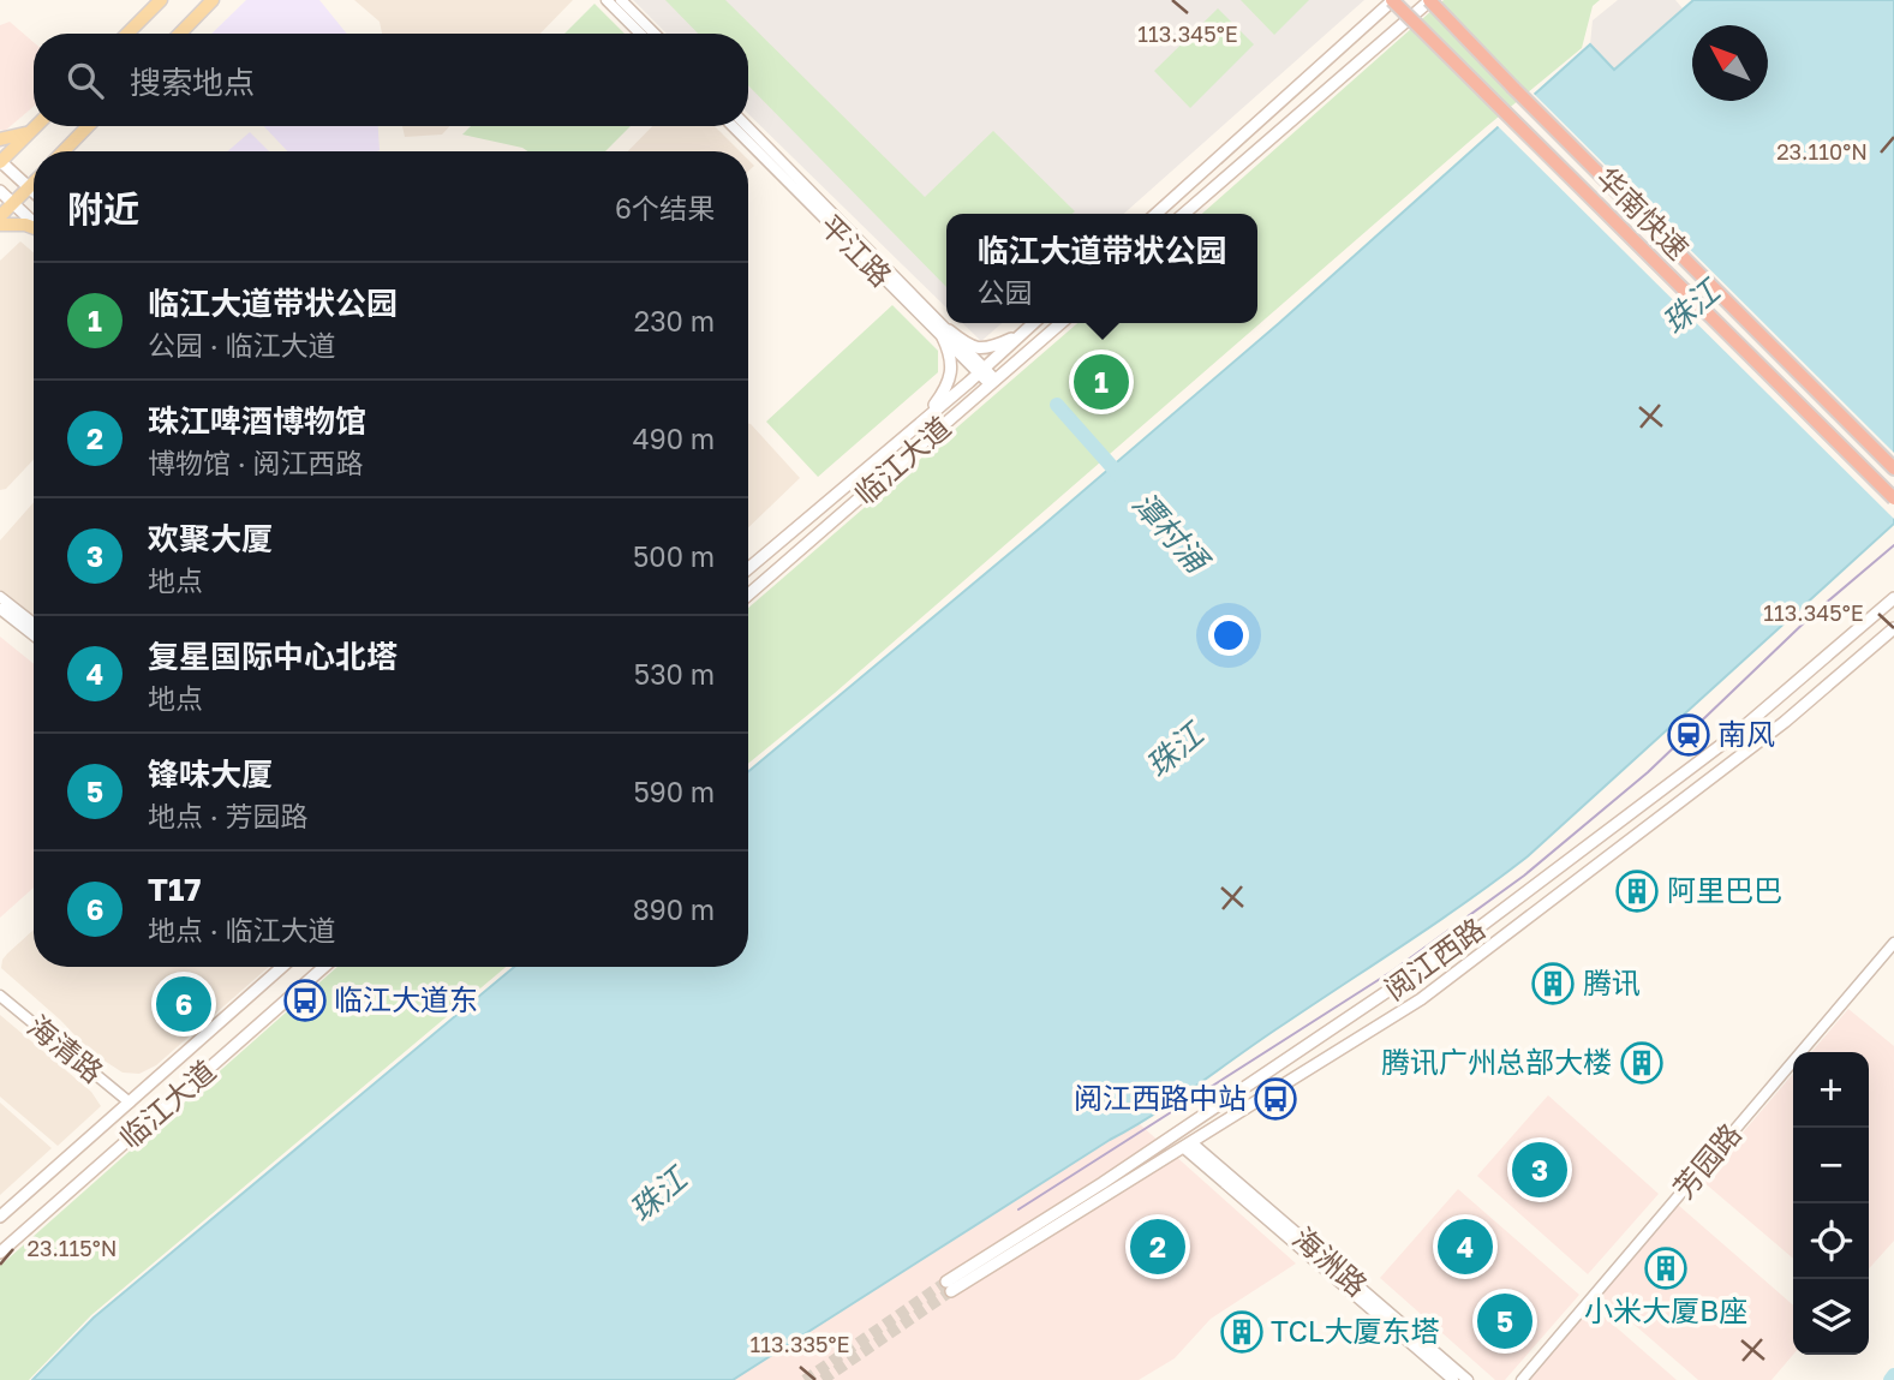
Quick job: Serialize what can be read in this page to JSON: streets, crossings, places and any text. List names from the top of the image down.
{
  "streets": {
    "highway": ["华南快速"],
    "main road": ["临江大道", "阅江西路"],
    "street": [
      "平江路",
      "海清路",
      "芳园路",
      "海洲路"
    ]
  },
  "crossings": [
    ["平江路", "临江大道"],
    ["临江大道", "海清路"],
    ["阅江西路", "海洲路"]
  ],
  "water": ["珠江", "潭村涌"],
  "places": {
    "station": ["南风"],
    "building": [
      "阿里巴巴",
      "腾讯",
      "腾讯广州总部大楼",
      "小米大厦B座",
      "TCL大厦东塔"
    ],
    "bus stop": ["临江大道东", "阅江西路中站"]
  },
  "north": "top left",
  "page": {
    "search": "搜索地点",
    "heading": ["附近", "6个结果"],
    "popup": ["临江大道带状公园", "公园"],
    "list": [
      {
        "mark": "1",
        "name": "临江大道带状公园",
        "note": "公园 · 临江大道",
        "value": "230 m"
      },
      {
        "mark": "2",
        "name": "珠江啤酒博物馆",
        "note": "博物馆 · 阅江西路",
        "value": "490 m"
      },
      {
        "mark": "3",
        "name": "欢聚大厦",
        "note": "地点",
        "value": "500 m"
      },
      {
        "mark": "4",
        "name": "复星国际中心北塔",
        "note": "地点",
        "value": "530 m"
      },
      {
        "mark": "5",
        "name": "锋味大厦",
        "note": "地点 · 芳园路",
        "value": "590 m"
      },
      {
        "mark": "6",
        "name": "T17",
        "note": "地点 · 临江大道",
        "value": "890 m"
      }
    ],
    "pins": [
      "1",
      "6",
      "3",
      "2",
      "4",
      "5"
    ],
    "map_buttons": ["+", "−"]
  },
  "coordinates": [
    "113.345°E",
    "23.110°N",
    "23.115°N",
    "113.335°E"
  ]
}
